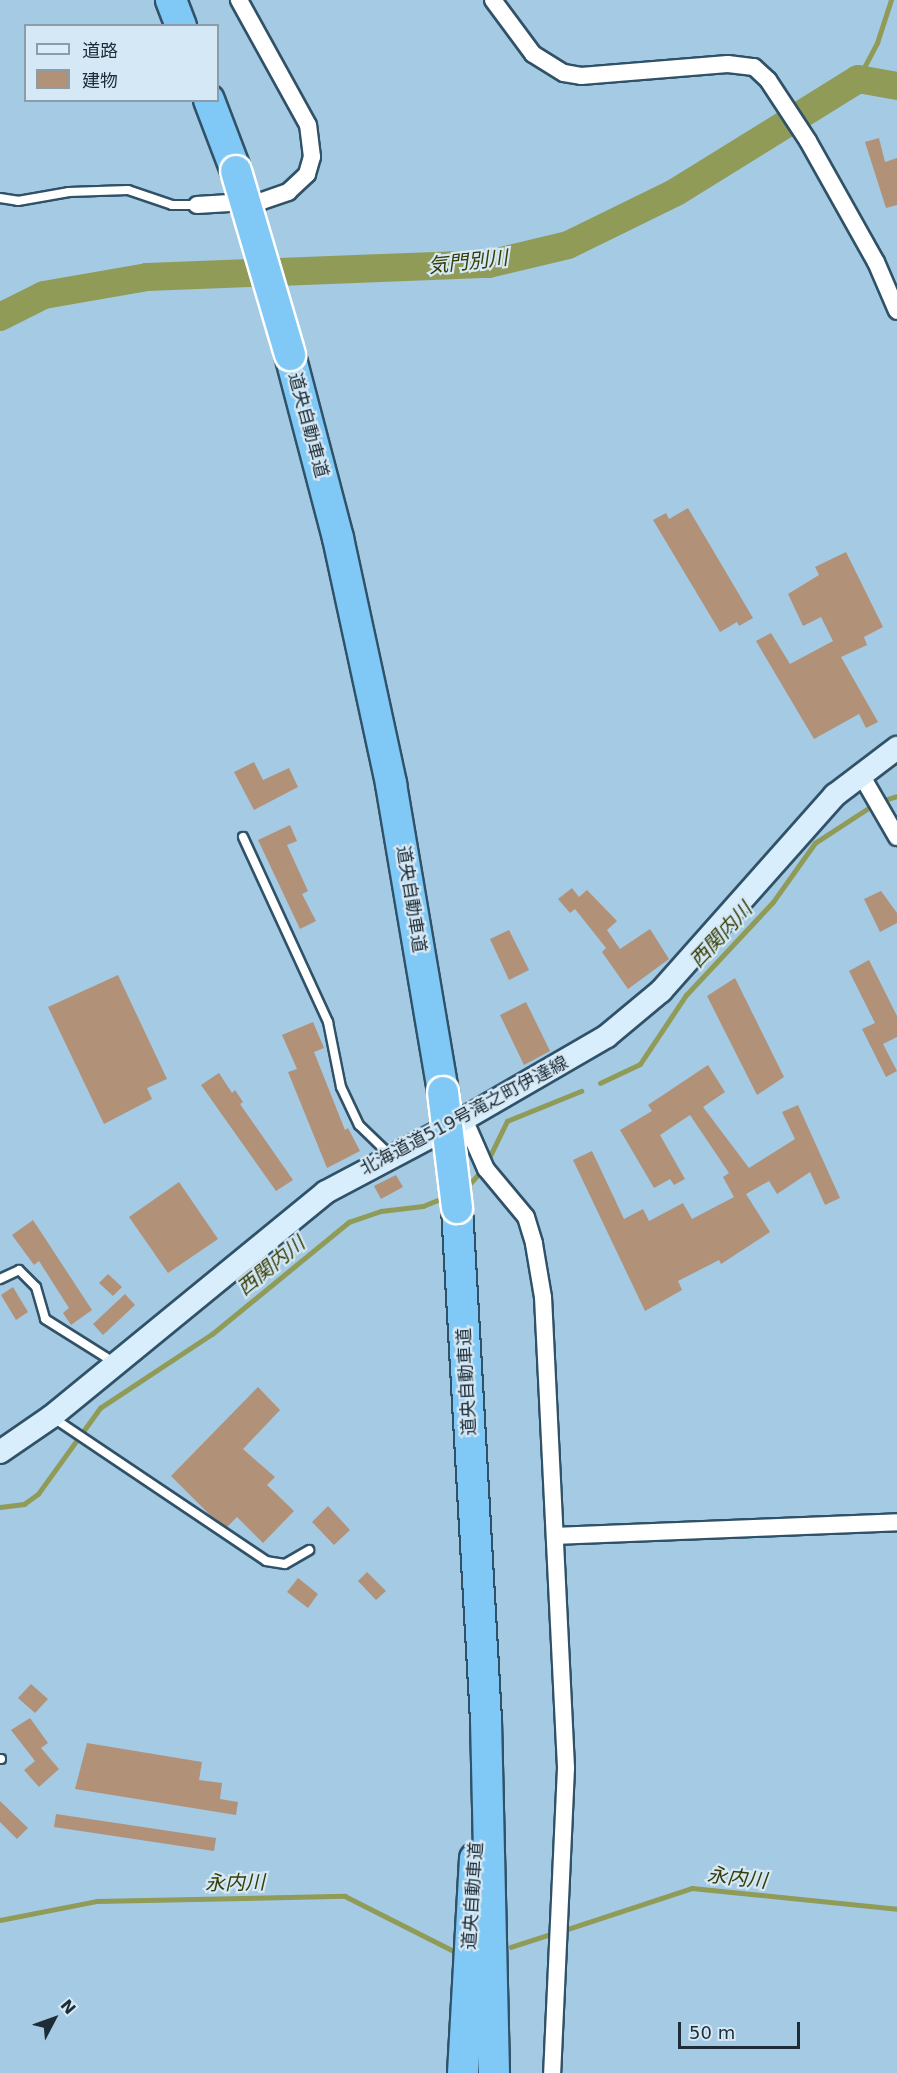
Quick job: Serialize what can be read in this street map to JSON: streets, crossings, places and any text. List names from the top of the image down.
{
  "streets": {
    "highway": ["道央自動車道"],
    "main road": ["北海道道519号滝之町伊達線"]
  },
  "water": ["気門別川", "西関内川", "永内川"],
  "legend": ["道路", "建物"],
  "scale_bar": "50 m",
  "north": "top right"
}
